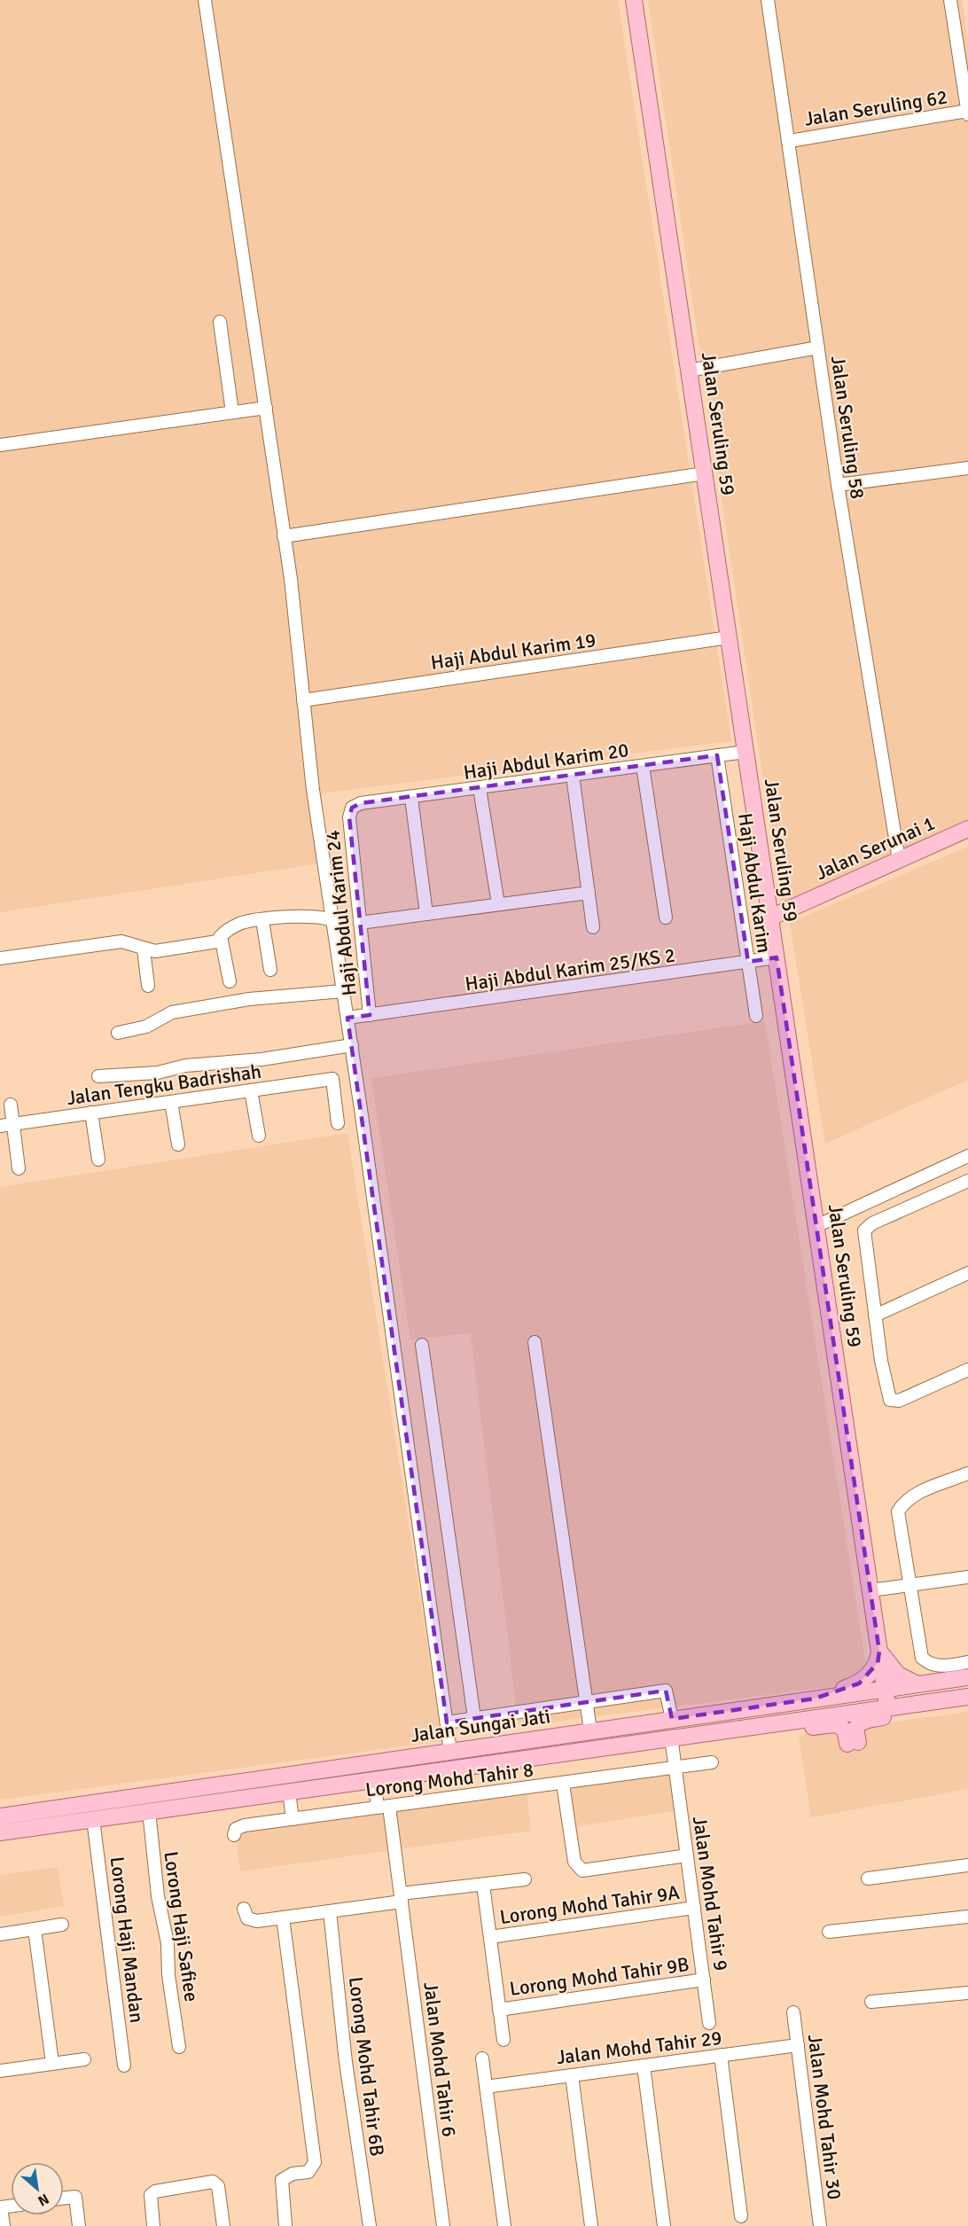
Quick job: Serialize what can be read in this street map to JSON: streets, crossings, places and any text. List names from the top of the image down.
{
  "streets": {
    "main road": ["Jalan Seruling 59", "Jalan Serunai 1", "Jalan Sungai Jati"],
    "street": [
      "Jalan Seruling 62",
      "Jalan Seruling 58",
      "Haji Abdul Karim 19",
      "Haji Abdul Karim 20",
      "Haji Abdul Karim",
      "Haji Abdul Karim 24",
      "Haji Abdul Karim 25/KS 2",
      "Jalan Tengku Badrishah",
      "Lorong Mohd Tahir 8",
      "Jalan Mohd Tahir 9",
      "Lorong Mohd Tahir 9A",
      "Lorong Haji Safiee",
      "Lorong Haji Mandan",
      "Lorong Mohd Tahir 9B",
      "Jalan Mohd Tahir 29",
      "Jalan Mohd Tahir 6",
      "Lorong Mohd Tahir 6B",
      "Jalan Mohd Tahir 30"
    ]
  },
  "crossings": [
    ["Jalan Seruling 62", "Jalan Seruling 58"],
    ["Jalan Seruling 59", "Haji Abdul Karim 19"],
    ["Jalan Seruling 59", "Haji Abdul Karim 20"],
    ["Jalan Seruling 59", "Jalan Serunai 1"],
    ["Jalan Seruling 59", "Haji Abdul Karim 25/KS 2"],
    ["Jalan Seruling 59", "Jalan Sungai Jati"],
    ["Jalan Seruling 58", "Jalan Serunai 1"],
    ["Haji Abdul Karim 20", "Haji Abdul Karim"],
    ["Haji Abdul Karim 20", "Haji Abdul Karim 24"],
    ["Haji Abdul Karim", "Haji Abdul Karim 25/KS 2"],
    ["Haji Abdul Karim 24", "Haji Abdul Karim 25/KS 2"],
    ["Jalan Sungai Jati", "Jalan Mohd Tahir 9"],
    ["Jalan Sungai Jati", "Lorong Haji Safiee"],
    ["Jalan Sungai Jati", "Lorong Haji Mandan"],
    ["Jalan Sungai Jati", "Jalan Mohd Tahir 6"],
    ["Lorong Mohd Tahir 8", "Jalan Mohd Tahir 9"],
    ["Lorong Mohd Tahir 8", "Jalan Mohd Tahir 6"],
    ["Jalan Mohd Tahir 9", "Lorong Mohd Tahir 9A"],
    ["Jalan Mohd Tahir 9", "Lorong Mohd Tahir 9B"],
    ["Jalan Mohd Tahir 29", "Jalan Mohd Tahir 30"]
  ],
  "north": "bottom right"
}
